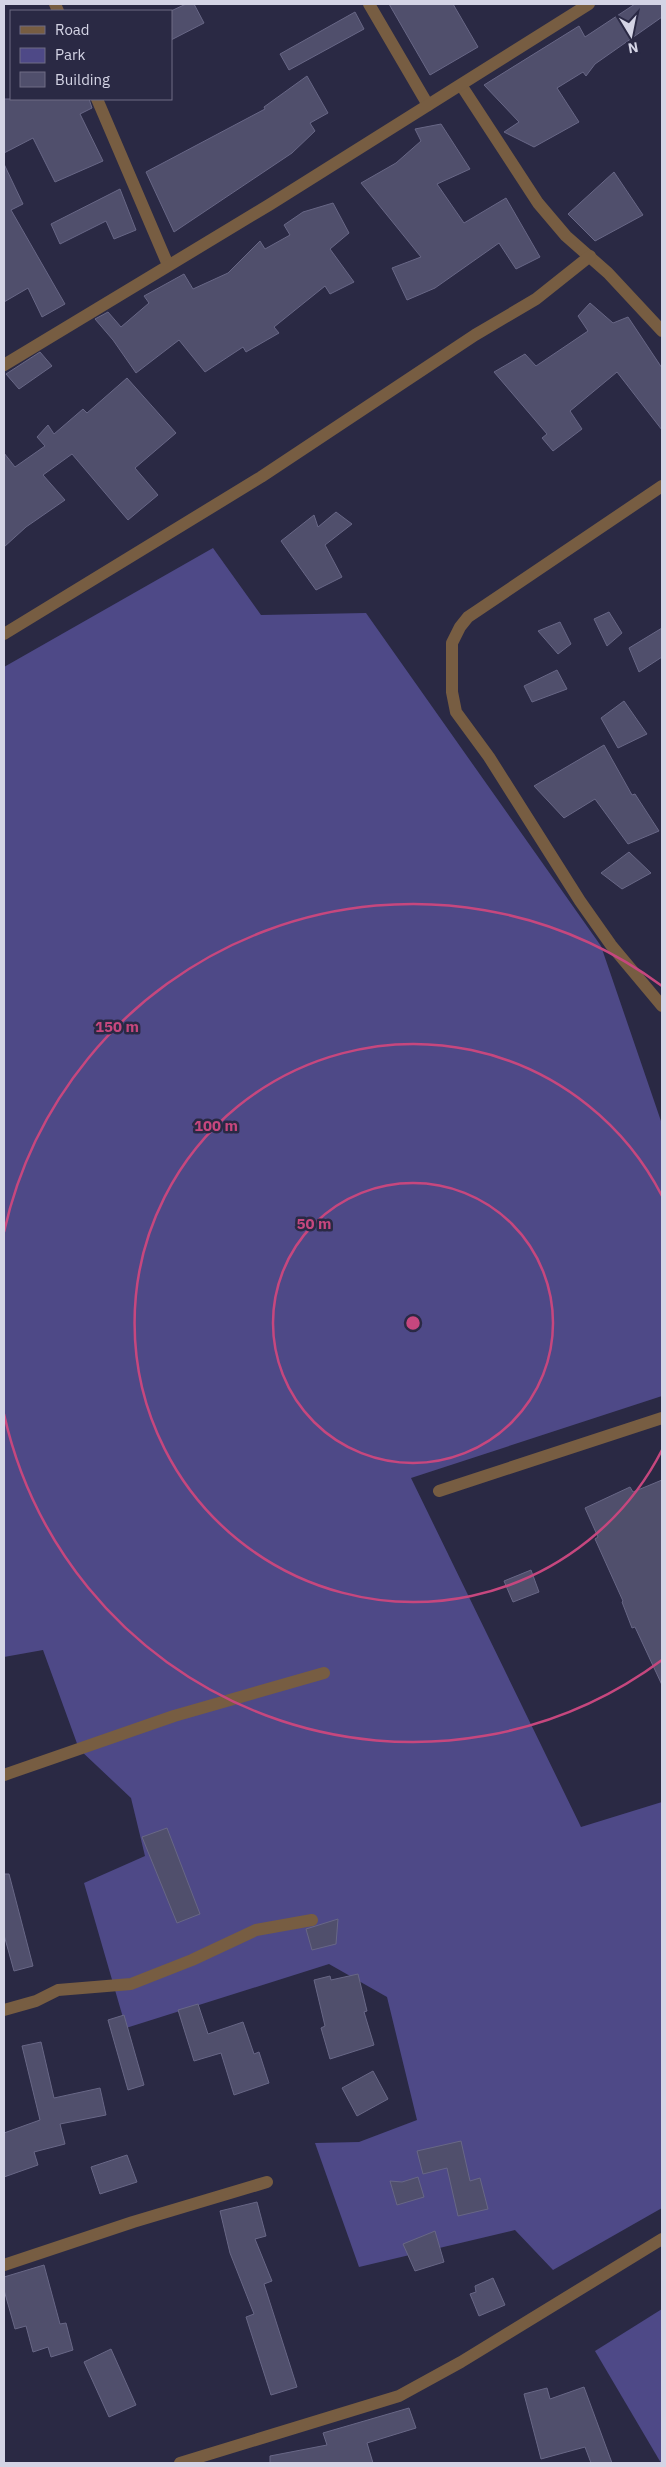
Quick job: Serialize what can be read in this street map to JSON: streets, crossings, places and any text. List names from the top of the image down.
{
  "legend": ["Road", "Park", "Building"],
  "north": "bottom",
  "rings": ["150 m", "100 m", "50 m"]
}
